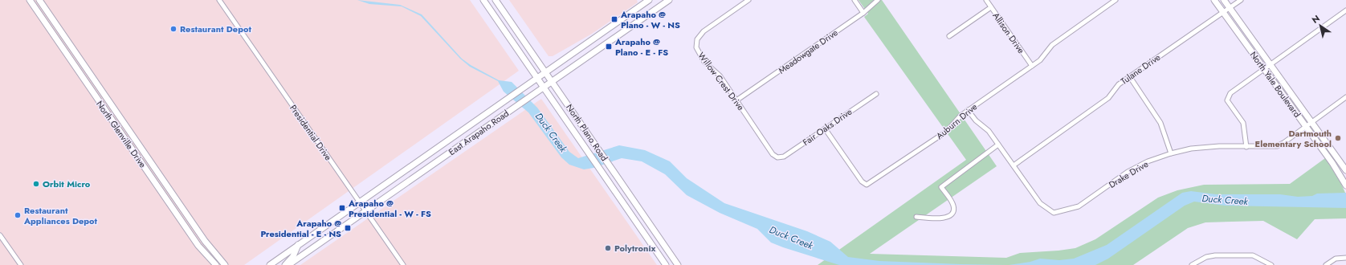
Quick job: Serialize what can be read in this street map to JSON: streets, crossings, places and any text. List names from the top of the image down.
{
  "streets": {
    "main road": [
      "North Yale Boulevard",
      "East Arapaho Road",
      "North Plano Road",
      "North Glenville Drive"
    ],
    "street": [
      "Allison Drive",
      "Meadowgate Drive",
      "Tulane Drive",
      "Willow Crest Drive",
      "Auburn Drive",
      "Fair Oaks Drive",
      "Presidential Drive",
      "Drake Drive"
    ]
  },
  "crossings": [
    ["Allison Drive", "Auburn Drive"],
    ["Meadowgate Drive", "Willow Crest Drive"],
    ["Tulane Drive", "North Yale Boulevard"],
    ["Tulane Drive", "Drake Drive"],
    ["Willow Crest Drive", "Fair Oaks Drive"],
    ["North Yale Boulevard", "Drake Drive"],
    ["Auburn Drive", "Fair Oaks Drive"],
    ["Auburn Drive", "Drake Drive"],
    ["Presidential Drive", "East Arapaho Road"],
    ["East Arapaho Road", "North Plano Road"]
  ],
  "water": ["Duck Creek"],
  "places": {
    "transit": [
      "Arapaho @ Plano - W - NS",
      "Arapaho @ Plano - E - FS",
      "Arapaho @ Presidential - W - FS",
      "Arapaho @ Presidential - E - NS"
    ],
    "other": [
      "Restaurant Depot",
      "Dartmouth Elementary School",
      "Orbit Micro",
      "Restaurant Appliances Depot",
      "Polytronix"
    ]
  },
  "north": "top left"
}
